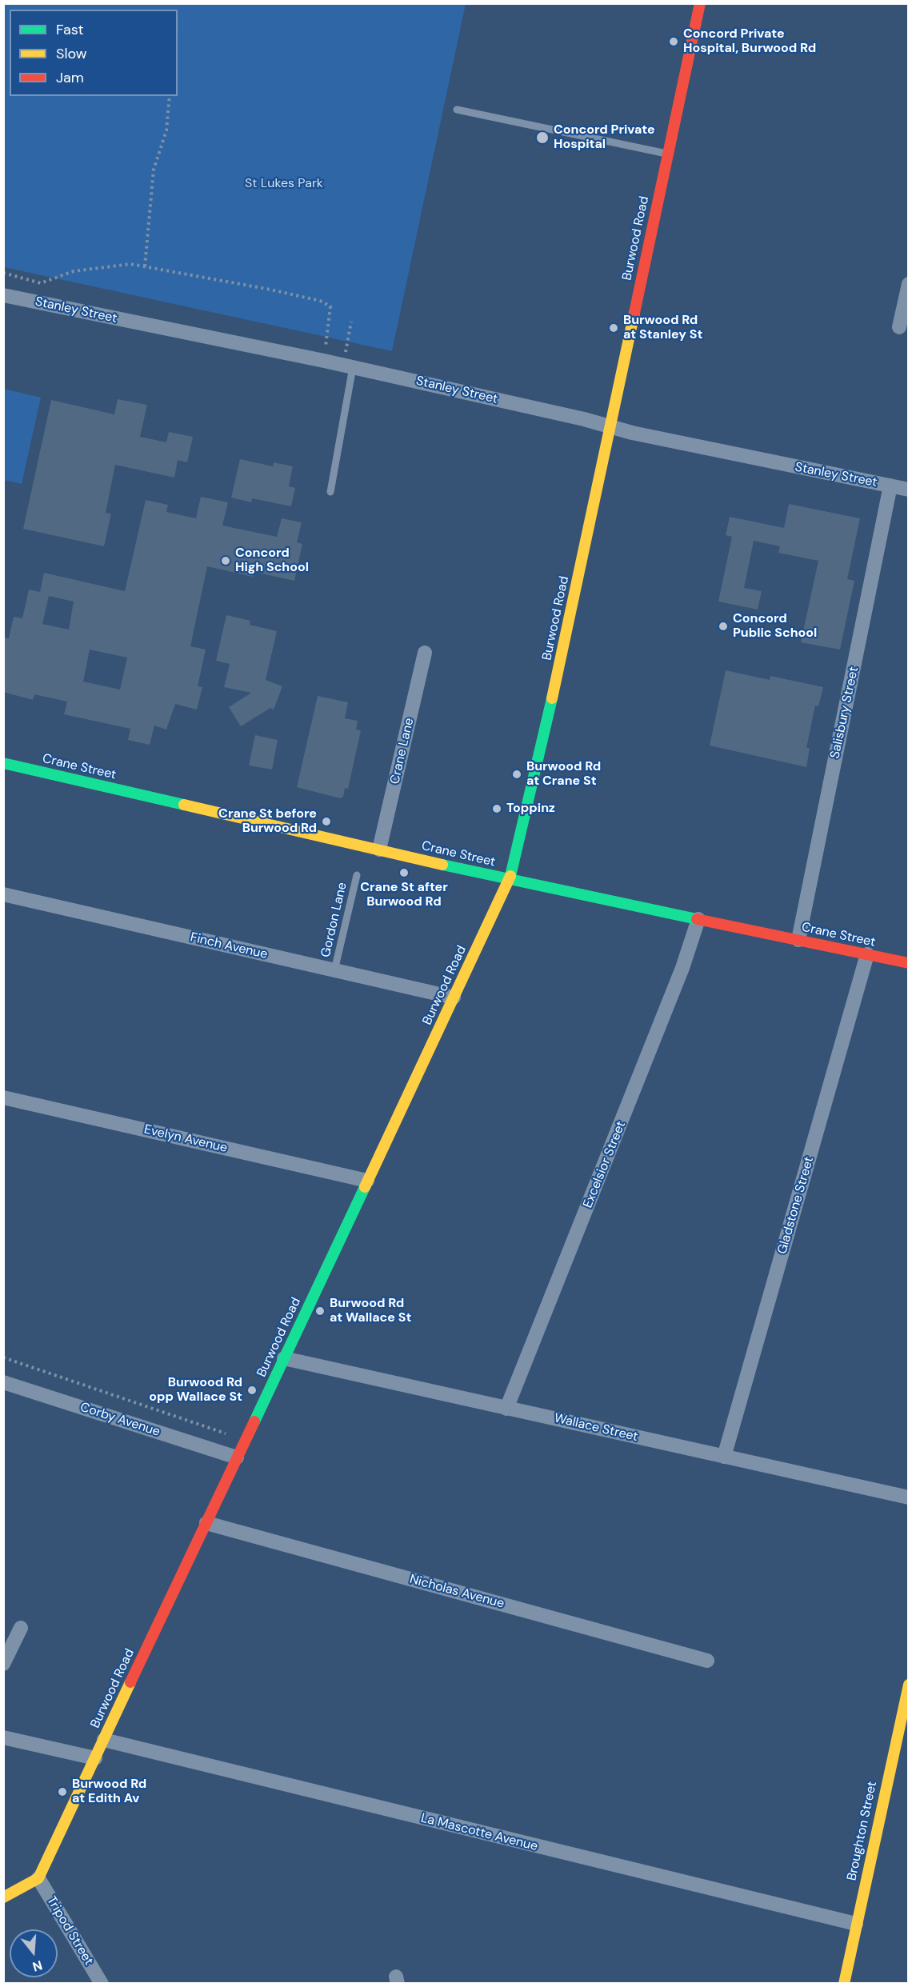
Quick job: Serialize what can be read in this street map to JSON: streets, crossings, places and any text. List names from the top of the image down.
{
  "streets": {
    "street": [
      "Burwood Road",
      "Stanley Street",
      "Salisbury Street",
      "Crane Lane",
      "Crane Street",
      "Finch Avenue",
      "Evelyn Avenue",
      "Excelsior Street",
      "Gladstone Street",
      "Corby Avenue",
      "Wallace Street",
      "Nicholas Avenue",
      "Broughton Street",
      "La Mascotte Avenue",
      "Tripod Street"
    ],
    "lane": ["Gordon Lane"]
  },
  "crossings": [
    ["Burwood Road", "Stanley Street"],
    ["Burwood Road", "Crane Street"],
    ["Burwood Road", "Finch Avenue"],
    ["Burwood Road", "Evelyn Avenue"],
    ["Burwood Road", "Corby Avenue"],
    ["Burwood Road", "Wallace Street"],
    ["Burwood Road", "Nicholas Avenue"],
    ["Burwood Road", "La Mascotte Avenue"],
    ["Burwood Road", "Tripod Street"],
    ["Stanley Street", "Salisbury Street"],
    ["Salisbury Street", "Crane Street"],
    ["Crane Lane", "Crane Street"],
    ["Crane Street", "Excelsior Street"],
    ["Crane Street", "Gladstone Street"],
    ["Gordon Lane", "Finch Avenue"],
    ["Excelsior Street", "Wallace Street"],
    ["Gladstone Street", "Wallace Street"],
    ["Broughton Street", "La Mascotte Avenue"]
  ],
  "parks": ["St Lukes Park"],
  "places": [
    "Concord Private Hospital, Burwood Rd",
    "Concord Private Hospital",
    "Burwood Rd at Stanley St",
    "Concord High School",
    "Concord Public School",
    "Burwood Rd at Crane St",
    "Toppinz",
    "Crane St before Burwood Rd",
    "Crane St after Burwood Rd",
    "Burwood Rd at Wallace St",
    "Burwood Rd opp Wallace St",
    "Burwood Rd at Edith Av"
  ],
  "legend": ["Fast", "Slow", "Jam"],
  "north": "bottom"
}
